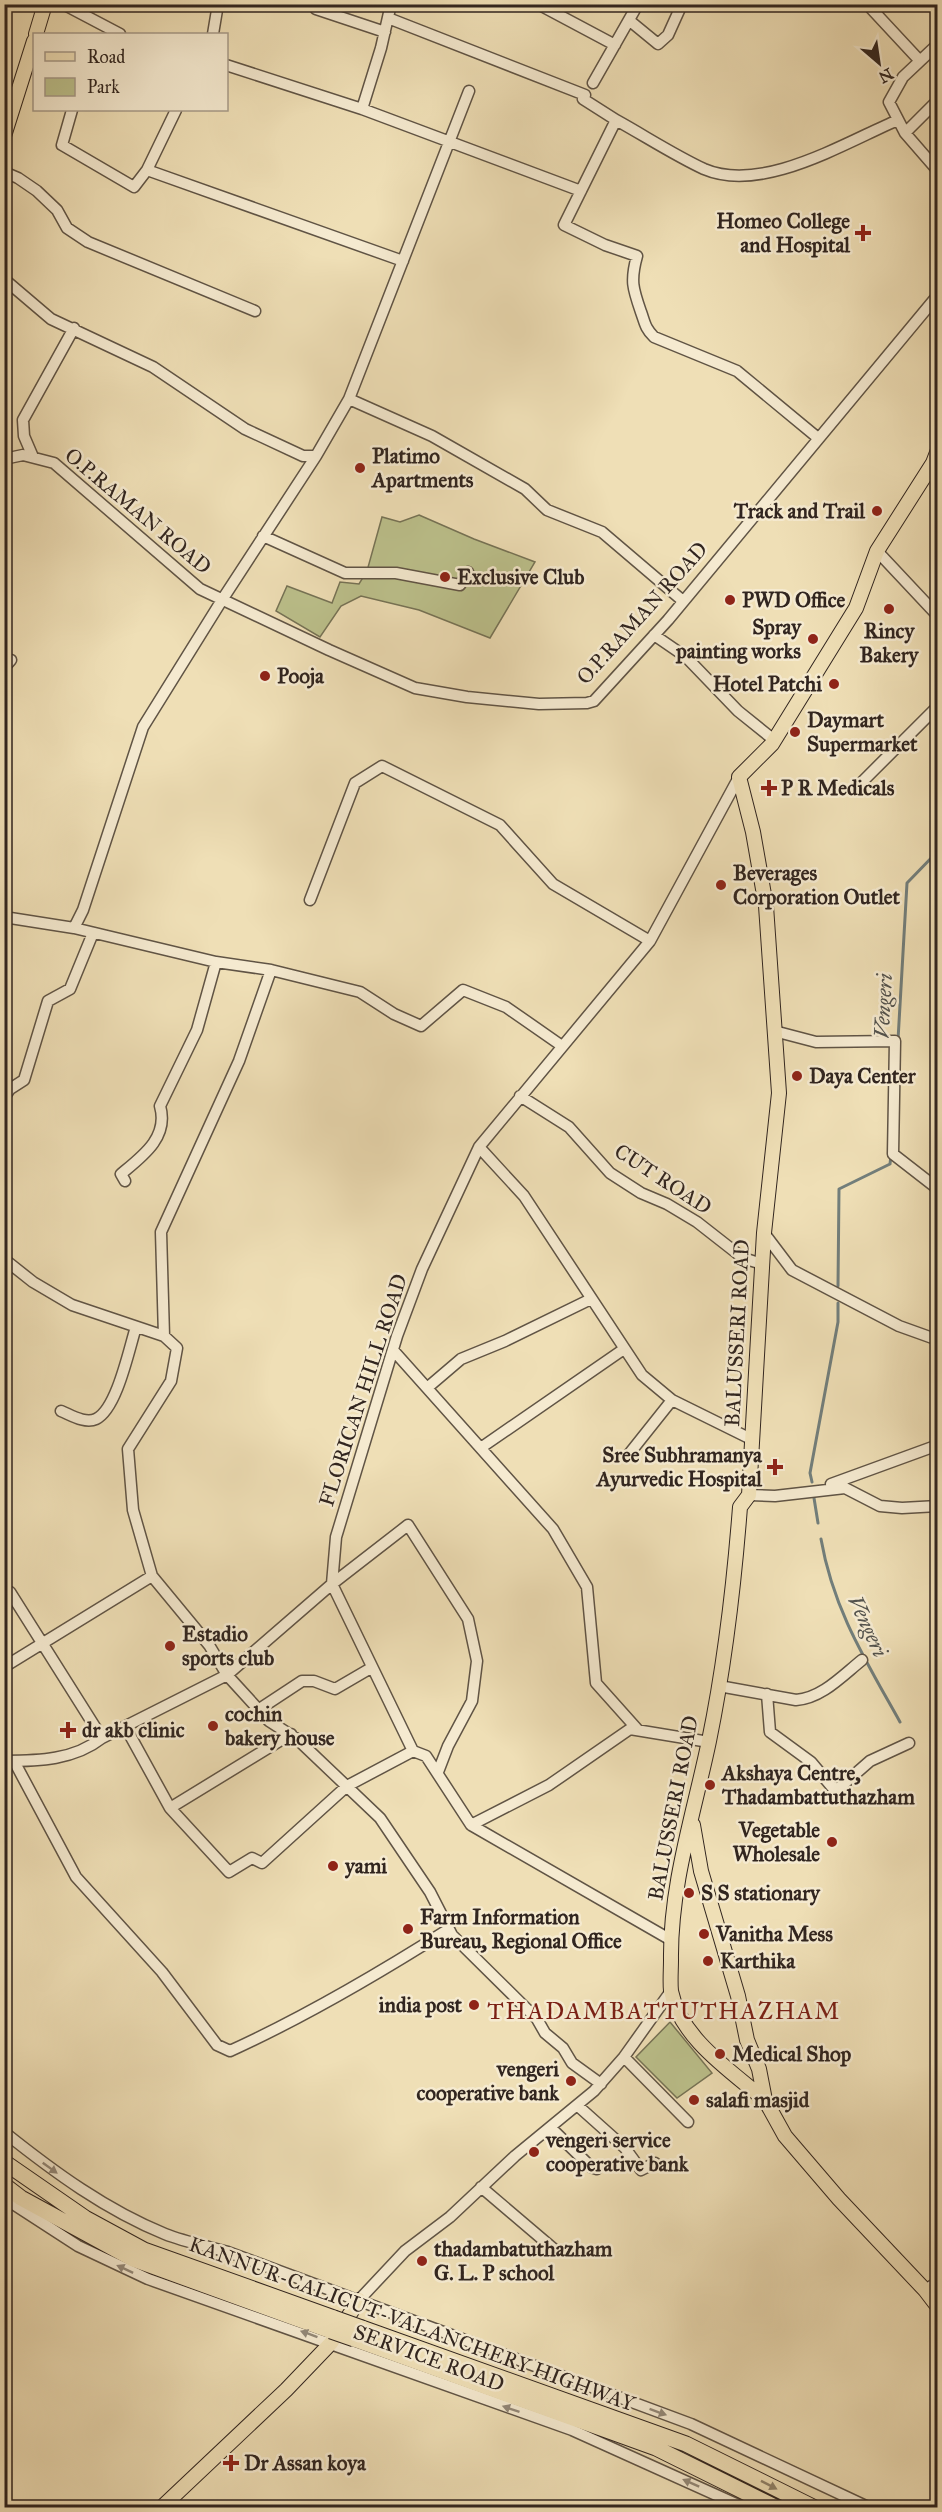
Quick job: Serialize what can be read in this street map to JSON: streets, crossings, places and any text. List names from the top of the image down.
{
  "streets": {
    "highway": ["KANNUR-CALICUT-VALANCHERY HIGHWAY"],
    "main road": ["BALUSSERI ROAD"],
    "street": [
      "O.P.RAMAN ROAD",
      "CUT ROAD",
      "FLORICAN HILL ROAD",
      "SERVICE ROAD"
    ]
  },
  "crossings": [
    ["CUT ROAD", "BALUSSERI ROAD"],
    ["CUT ROAD", "FLORICAN HILL ROAD"],
    ["BALUSSERI ROAD", "FLORICAN HILL ROAD"],
    ["KANNUR-CALICUT-VALANCHERY HIGHWAY", "SERVICE ROAD"]
  ],
  "districts": ["THADAMBATTUTHAZHAM"],
  "water": ["Vengeri"],
  "places": {
    "health": [
      "Homeo College and Hospital",
      "P R Medicals",
      "Sree Subhramanya Ayurvedic Hospital",
      "dr akb clinic",
      "Dr Assan koya"
    ],
    "other": [
      "Platimo Apartments",
      "Track and Trail",
      "Exclusive Club",
      "PWD Office",
      "Rincy Bakery",
      "Spray painting works",
      "Pooja",
      "Hotel Patchi",
      "Daymart Supermarket",
      "Beverages Corporation Outlet",
      "Daya Center",
      "Estadio sports club",
      "cochin bakery house",
      "Akshaya Centre, Thadambattuthazham",
      "Vegetable Wholesale",
      "yami",
      "S S stationary",
      "Farm Information Bureau, Regional Office",
      "Vanitha Mess",
      "Karthika",
      "india post",
      "Medical Shop",
      "vengeri cooperative bank",
      "salafi masjid",
      "vengeri service cooperative bank",
      "thadambatuthazham G. L. P school"
    ]
  },
  "legend": ["Road", "Park"],
  "north": "bottom right"
}
